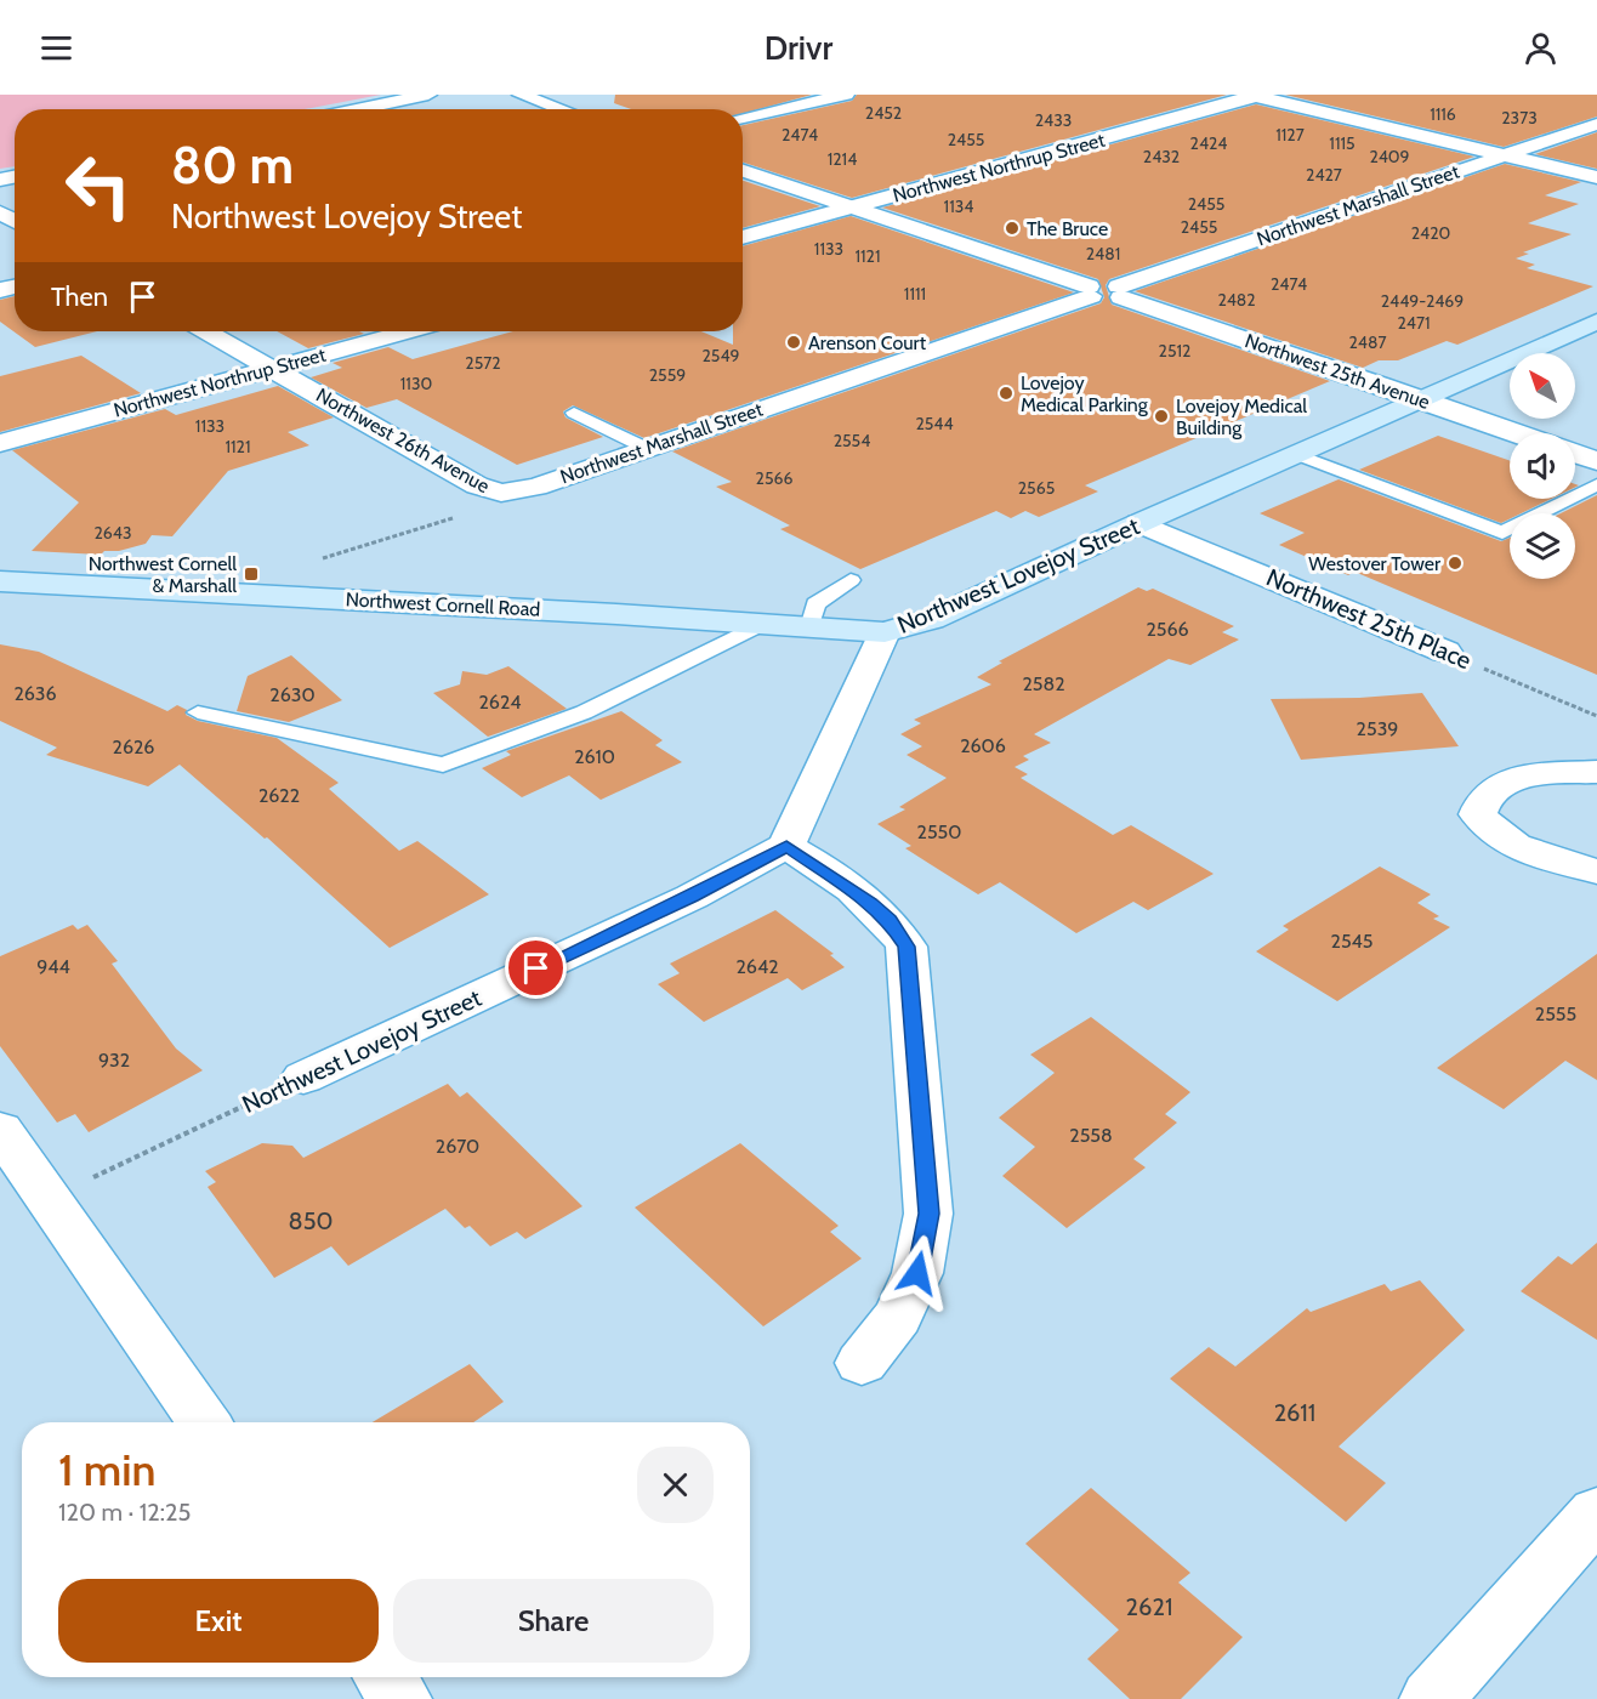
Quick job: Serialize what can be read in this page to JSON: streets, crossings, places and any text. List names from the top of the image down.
{
  "streets": {
    "main road": ["Northwest Lovejoy Street", "Northwest Cornell Road"],
    "street": [
      "Northwest Northrup Street",
      "Northwest Marshall Street",
      "Northwest 25th Avenue",
      "Northwest 26th Avenue",
      "Northwest 25th Place"
    ]
  },
  "crossings": [
    ["Northwest Northrup Street", "Northwest 26th Avenue"],
    ["Northwest Marshall Street", "Northwest 25th Avenue"],
    ["Northwest Marshall Street", "Northwest 26th Avenue"],
    ["Northwest 25th Avenue", "Northwest Lovejoy Street"],
    ["Northwest Lovejoy Street", "Northwest Cornell Road"],
    ["Northwest Lovejoy Street", "Northwest 25th Place"]
  ],
  "places": {
    "other": [
      "The Bruce",
      "Arenson Court",
      "Lovejoy Medical Parking",
      "Lovejoy Medical Building",
      "Westover Tower"
    ],
    "transit": ["Northwest Cornell & Marshall"]
  },
  "house_numbers": [
    "2452",
    "1116",
    "2373",
    "2433",
    "2474",
    "1127",
    "2455",
    "2424",
    "1115",
    "2432",
    "2409",
    "1214",
    "2427",
    "2455",
    "1134",
    "2455",
    "2420",
    "1133",
    "2481",
    "1121",
    "2474",
    "1111",
    "2482",
    "2449-2469",
    "2471",
    "2487",
    "2512",
    "2549",
    "2572",
    "2559",
    "1130",
    "2544",
    "1133",
    "2554",
    "1121",
    "2566",
    "2565",
    "2643",
    "2566",
    "2582",
    "2636",
    "2630",
    "2624",
    "2539",
    "2606",
    "2626",
    "2610",
    "2622",
    "2550",
    "2545",
    "944",
    "2642",
    "2555",
    "932",
    "2558",
    "2670",
    "850",
    "2611",
    "2621"
  ],
  "north": "top left",
  "page": {
    "header": "Drivr",
    "turn": ["80 m", "Northwest Lovejoy Street"],
    "then": "Then",
    "heading": ["1 min", "120 m · 12:25"],
    "buttons": ["Exit", "Share"]
  }
}
